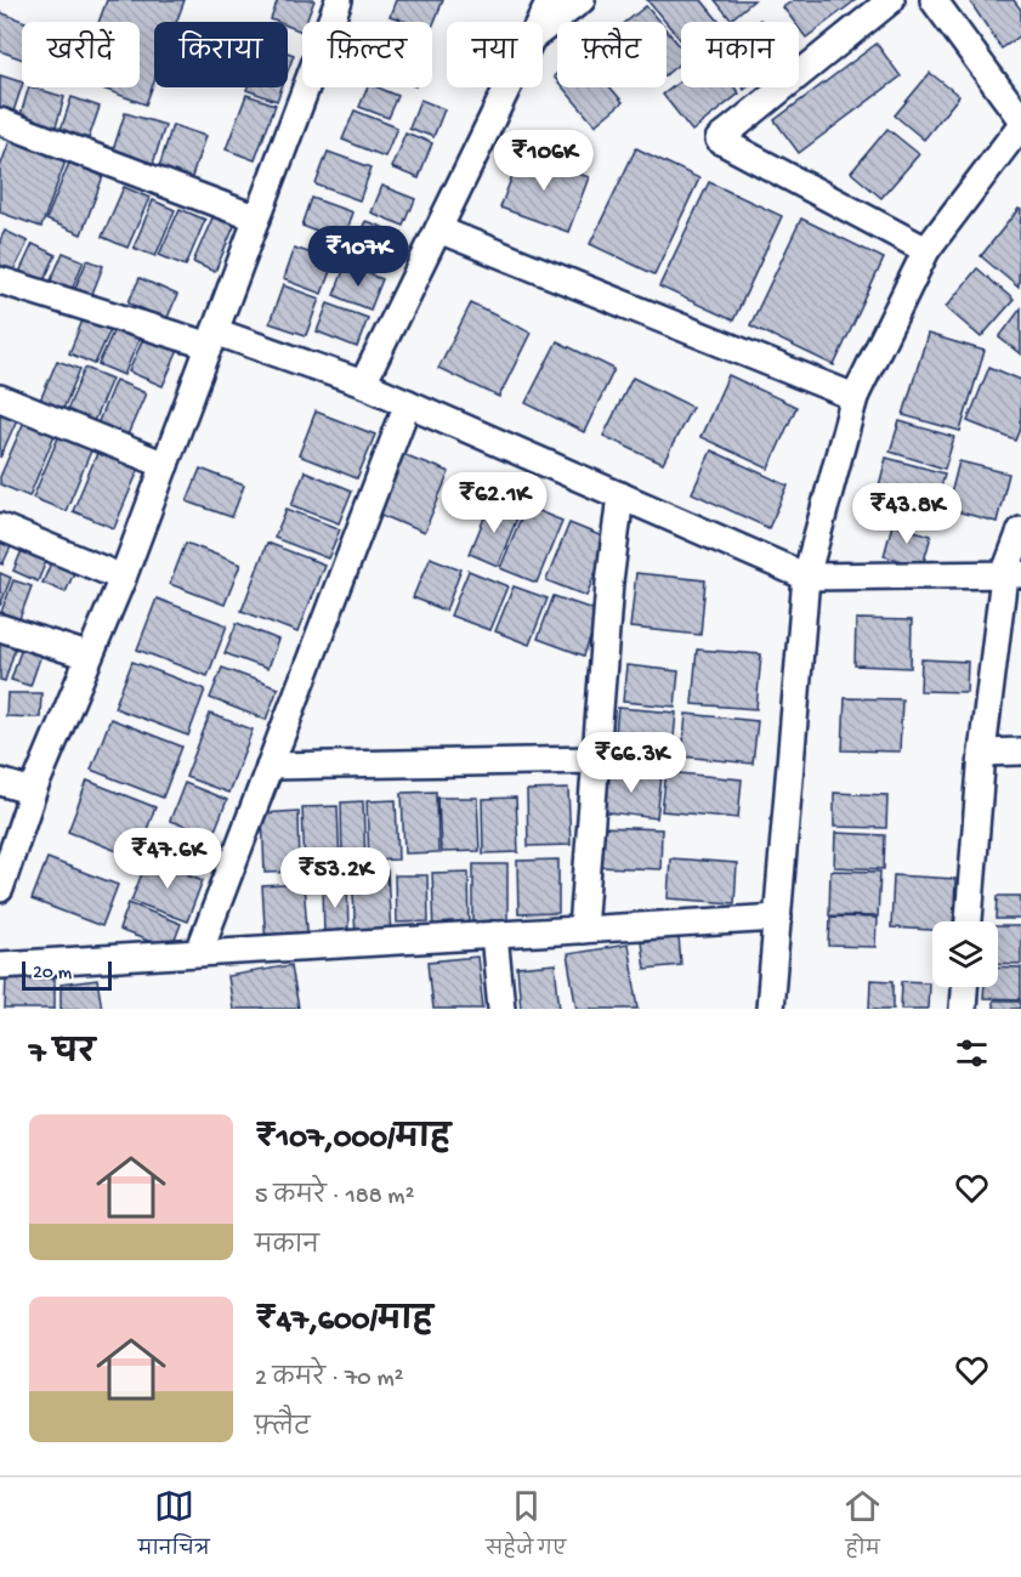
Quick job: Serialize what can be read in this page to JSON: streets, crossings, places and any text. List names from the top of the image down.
{
  "scale_bar": "20 m",
  "page": {
    "chip": [
      "खरीदें",
      "किराया",
      "फ़िल्टर",
      "नया",
      "फ़्लैट",
      "मकान"
    ],
    "price": [
      "₹106K",
      "₹107K",
      "₹62.1K",
      "₹43.8K",
      "₹66.3K",
      "₹47.6K",
      "₹53.2K"
    ],
    "scale": "20 m",
    "heading": "7 घर",
    "list": [
      {
        "name": "₹107,000/माह",
        "note": "5 कमरे · 188 m² · मकान"
      },
      {
        "name": "₹47,600/माह",
        "note": "2 कमरे · 70 m² · फ़्लैट"
      }
    ],
    "tabs": ["मानचित्र", "सहेजे गए", "होम"]
  }
}
